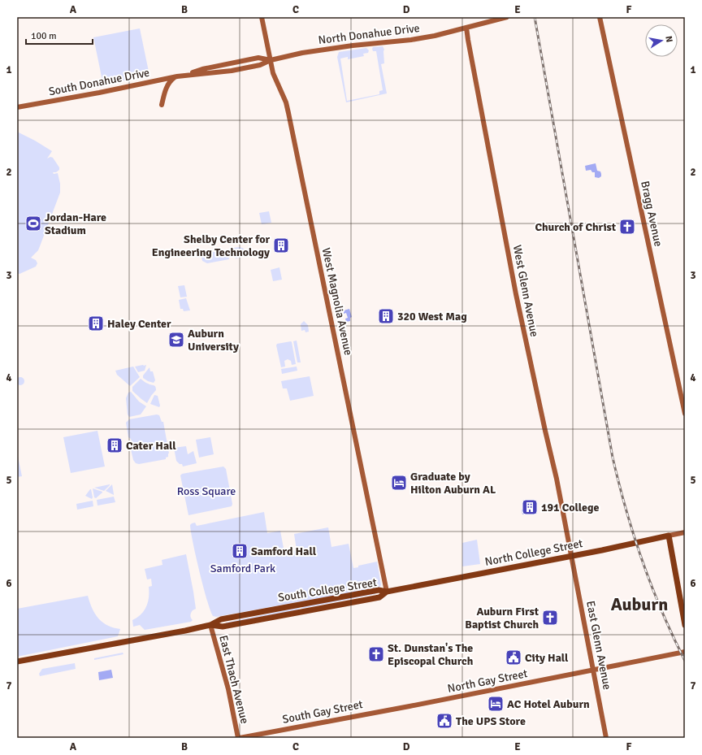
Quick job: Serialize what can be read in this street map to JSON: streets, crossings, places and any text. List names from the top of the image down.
{
  "streets": {
    "main road": ["North College Street", "South College Street"],
    "street": [
      "North Donahue Drive",
      "South Donahue Drive",
      "Bragg Avenue",
      "West Glenn Avenue",
      "West Magnolia Avenue",
      "East Glenn Avenue",
      "East Thach Avenue",
      "North Gay Street",
      "South Gay Street"
    ]
  },
  "crossings": [
    ["North Donahue Drive", "South Donahue Drive"],
    ["North Donahue Drive", "West Glenn Avenue"],
    ["North Donahue Drive", "West Magnolia Avenue"],
    ["South Donahue Drive", "West Magnolia Avenue"],
    ["West Glenn Avenue", "North College Street"],
    ["West Glenn Avenue", "East Glenn Avenue"],
    ["West Magnolia Avenue", "North College Street"],
    ["West Magnolia Avenue", "South College Street"],
    ["North College Street", "South College Street"],
    ["North College Street", "East Glenn Avenue"],
    ["South College Street", "East Thach Avenue"],
    ["East Glenn Avenue", "North Gay Street"],
    ["East Thach Avenue", "South Gay Street"],
    ["North Gay Street", "South Gay Street"]
  ],
  "districts": ["Auburn"],
  "parks": ["Ross Square", "Samford Park"],
  "places": {
    "sports": ["Jordan-Hare Stadium"],
    "church": ["Church of Christ", "Auburn First Baptist Church", "St. Dunstan's The Episcopal Church"],
    "building": [
      "Shelby Center for Engineering Technology",
      "320 West Mag",
      "Haley Center",
      "Cater Hall",
      "191 College",
      "Samford Hall"
    ],
    "school or university": ["Auburn University"],
    "hotel": ["Graduate by Hilton Auburn AL", "AC Hotel Auburn"],
    "public building": ["City Hall", "The UPS Store"]
  },
  "scale_bar": "100 m",
  "north": "right",
  "grid": {
    "columns": [
      "A",
      "B",
      "C",
      "D",
      "E",
      "F"
    ],
    "rows": [
      "1",
      "2",
      "3",
      "4",
      "5",
      "6",
      "7"
    ]
  }
}
